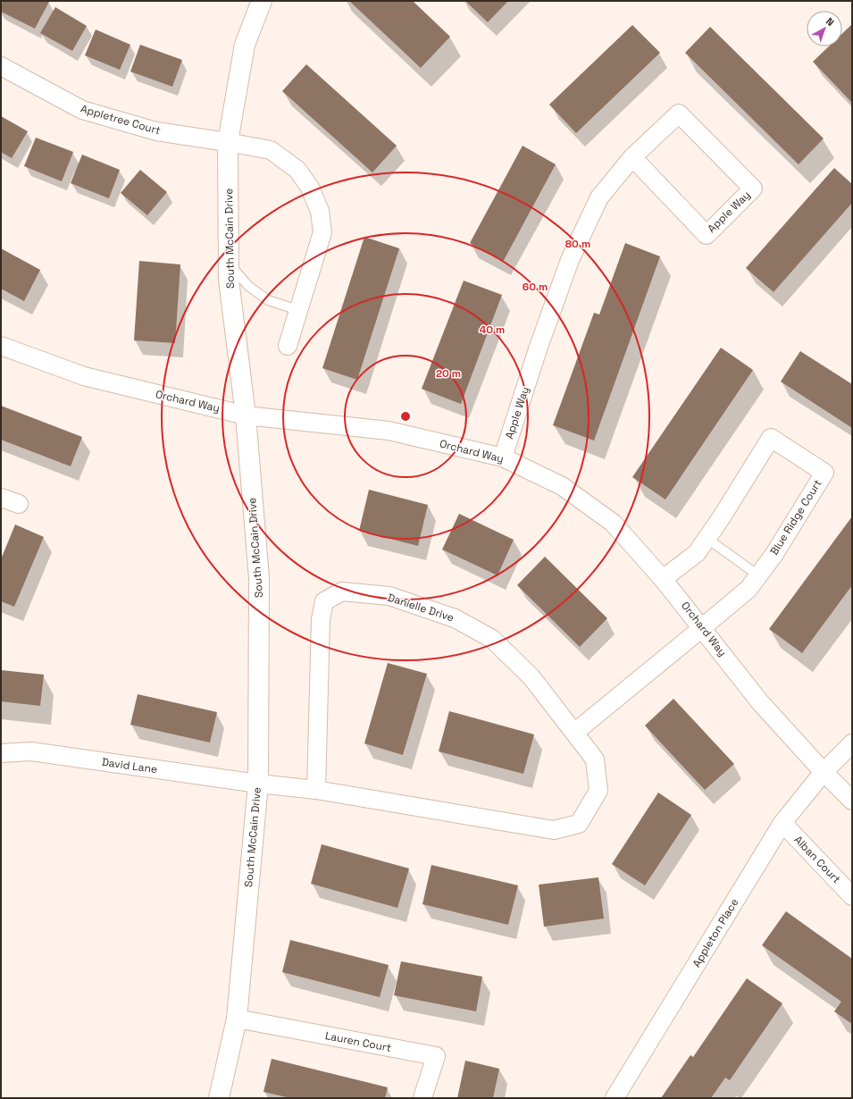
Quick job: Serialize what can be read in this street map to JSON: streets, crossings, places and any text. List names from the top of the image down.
{
  "streets": {
    "street": [
      "Appletree Court",
      "Apple Way",
      "South McCain Drive",
      "Orchard Way",
      "Blue Ridge Court",
      "Danielle Drive",
      "David Lane",
      "Alban Court",
      "Appleton Place",
      "Lauren Court"
    ]
  },
  "crossings": [
    ["Appletree Court", "South McCain Drive"],
    ["Apple Way", "Orchard Way"],
    ["South McCain Drive", "Orchard Way"],
    ["South McCain Drive", "Danielle Drive"],
    ["South McCain Drive", "David Lane"],
    ["South McCain Drive", "Lauren Court"],
    ["Orchard Way", "Blue Ridge Court"],
    ["Orchard Way", "Appleton Place"],
    ["Danielle Drive", "David Lane"],
    ["Alban Court", "Appleton Place"]
  ],
  "north": "top right",
  "rings": [
    "80 m",
    "60 m",
    "40 m",
    "20 m"
  ]
}
